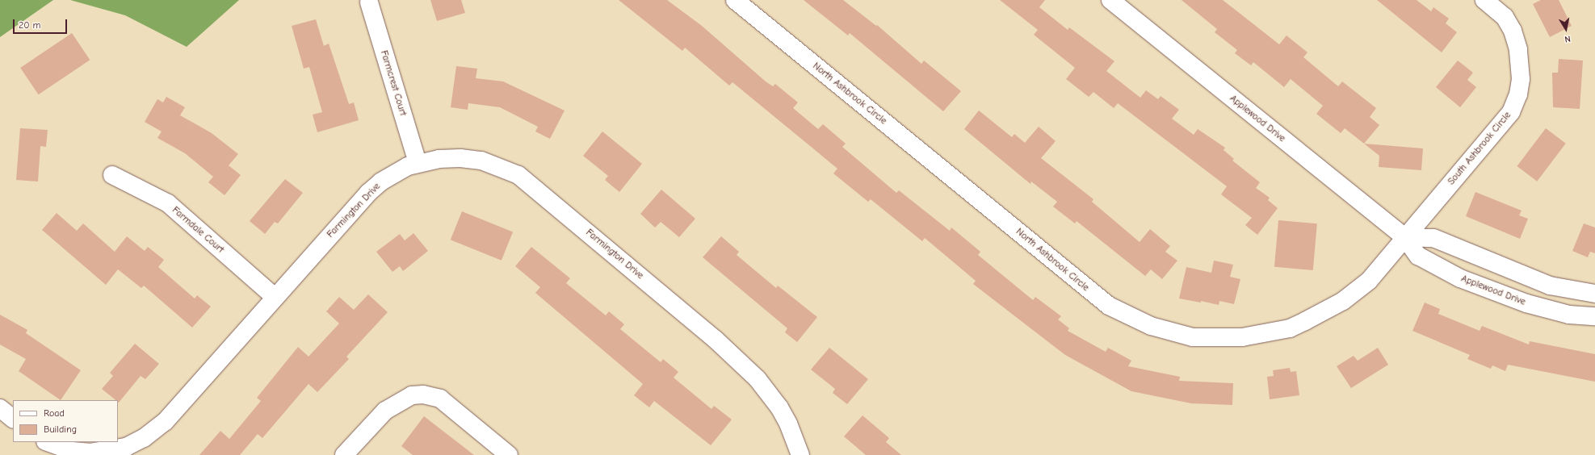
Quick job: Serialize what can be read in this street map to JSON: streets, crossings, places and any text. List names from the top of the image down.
{
  "streets": {
    "street": [
      "Farmcrest Court",
      "North Ashbrook Circle",
      "Applewood Drive",
      "South Ashbrook Circle",
      "Farmington Drive",
      "Farmdale Court"
    ]
  },
  "crossings": [
    ["Farmcrest Court", "Farmington Drive"],
    ["North Ashbrook Circle", "Applewood Drive"],
    ["North Ashbrook Circle", "South Ashbrook Circle"],
    ["Applewood Drive", "South Ashbrook Circle"],
    ["Farmington Drive", "Farmdale Court"]
  ],
  "legend": ["Road", "Building"],
  "scale_bar": "20 m",
  "north": "bottom"
}
